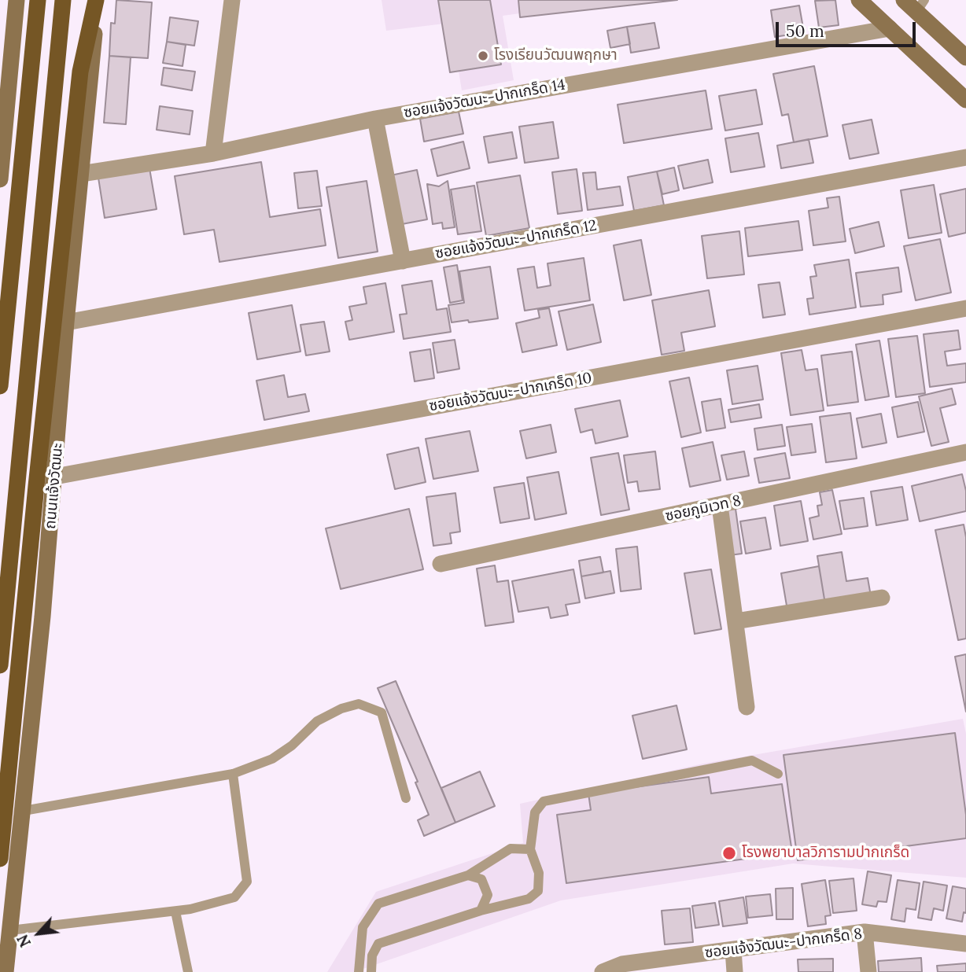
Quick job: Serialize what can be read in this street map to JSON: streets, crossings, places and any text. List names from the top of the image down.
{
  "streets": {
    "main road": ["ถนนแจ้งวัฒนะ"],
    "street": [
      "ซอยแจ้งวัฒนะ-ปากเกร็ด 14",
      "ซอยแจ้งวัฒนะ-ปากเกร็ด 12",
      "ซอยแจ้งวัฒนะ-ปากเกร็ด 10",
      "ซอยภูมิเวท 8",
      "ซอยแจ้งวัฒนะ-ปากเกร็ด 8"
    ]
  },
  "crossings": [
    ["ซอยแจ้งวัฒนะ-ปากเกร็ด 14", "ถนนแจ้งวัฒนะ"],
    ["ซอยแจ้งวัฒนะ-ปากเกร็ด 12", "ถนนแจ้งวัฒนะ"],
    ["ซอยแจ้งวัฒนะ-ปากเกร็ด 10", "ถนนแจ้งวัฒนะ"]
  ],
  "places": ["โรงเรียนวัฒนพฤกษา", "โรงพยาบาลวิภารามปากเกร็ด"],
  "scale_bar": "50 m",
  "north": "bottom left"
}
